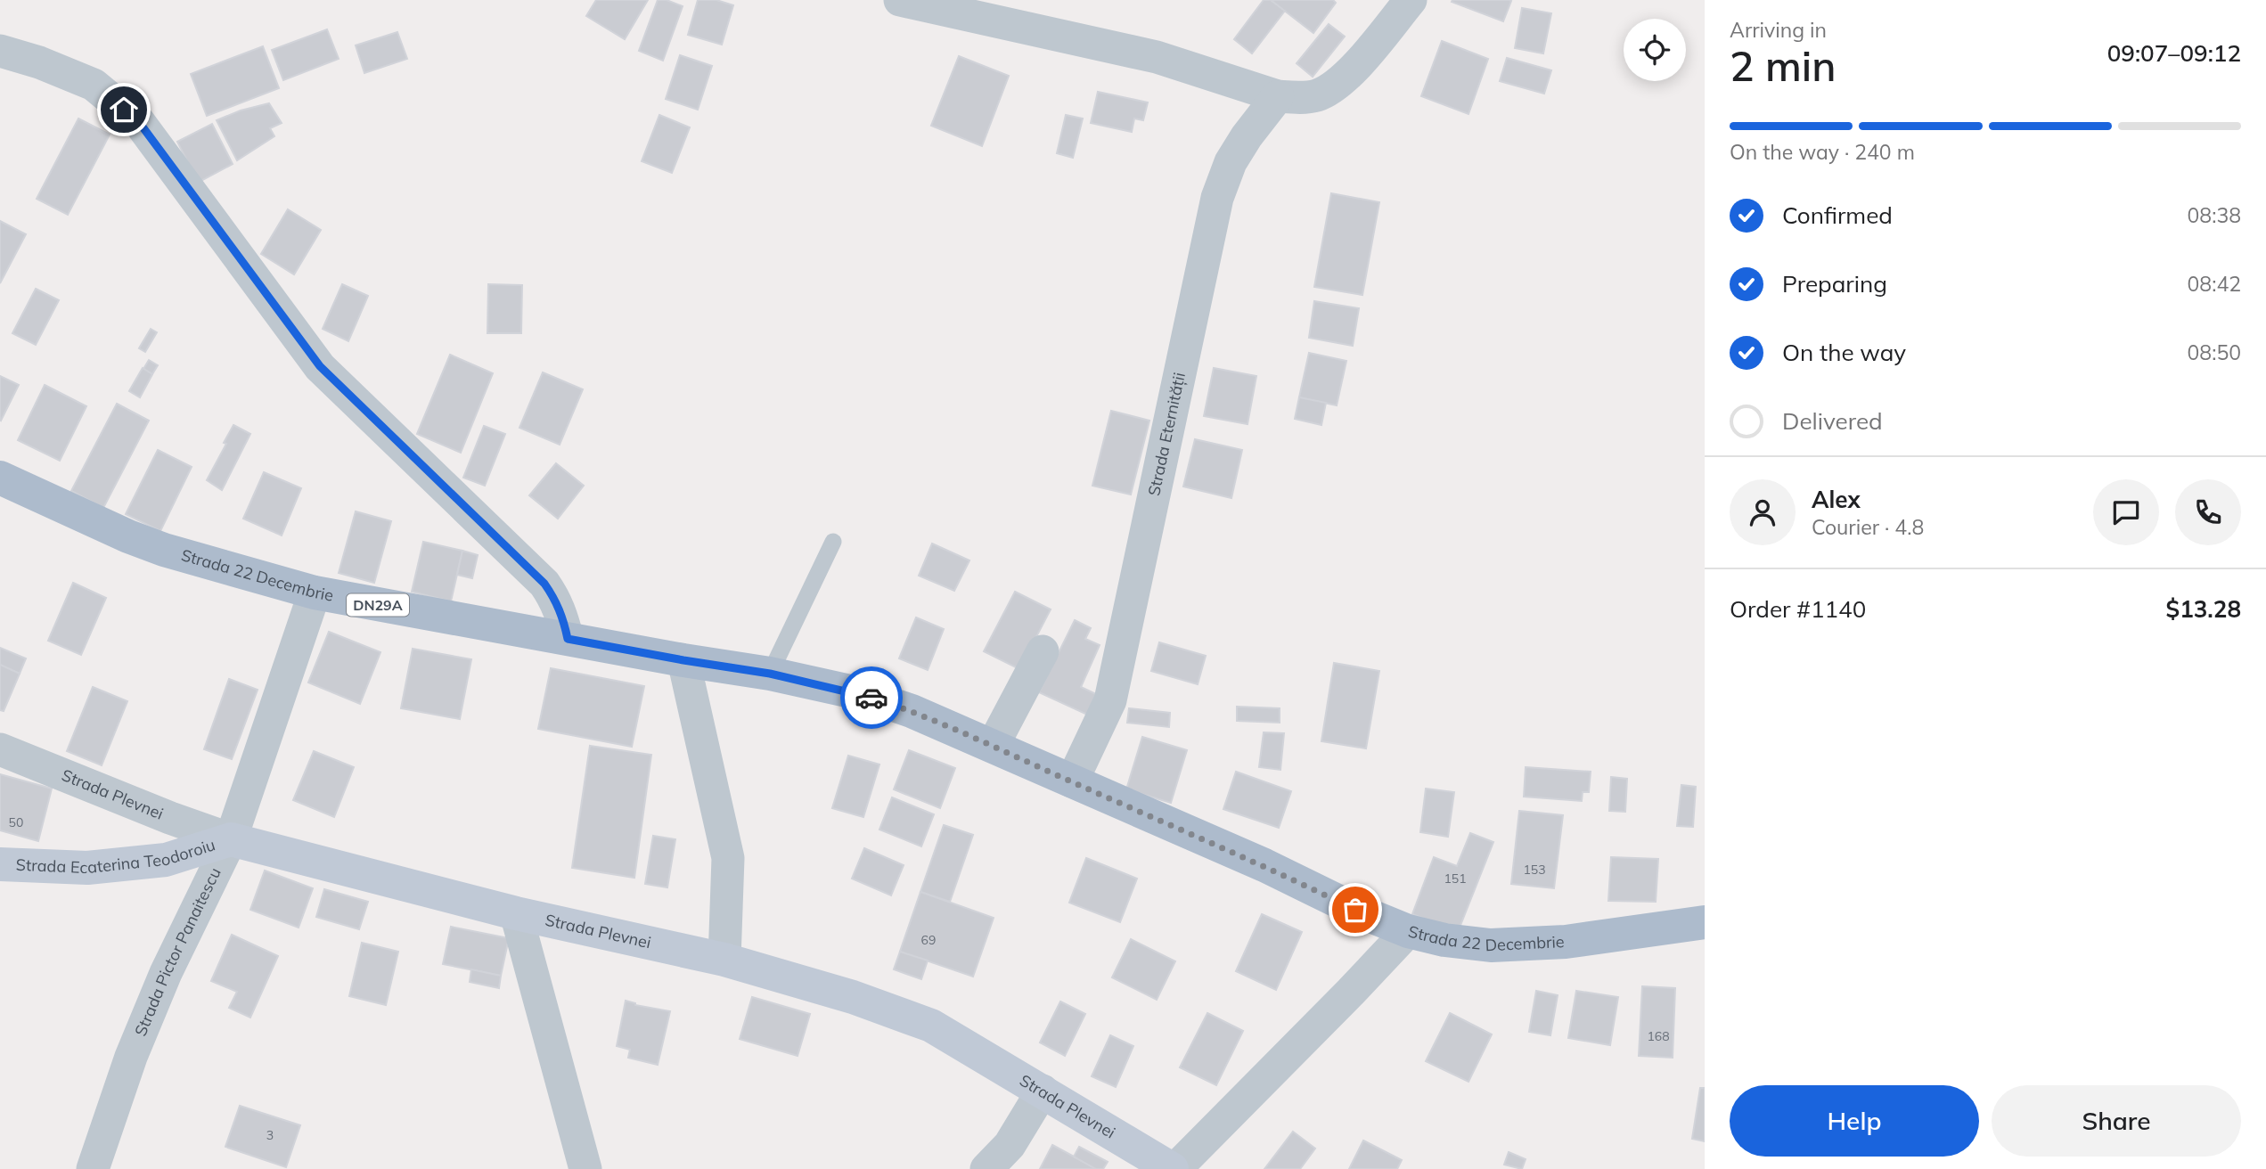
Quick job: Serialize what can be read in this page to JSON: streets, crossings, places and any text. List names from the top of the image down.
{
  "streets": {
    "main road": ["Strada 22 Decembrie", "DN29A"],
    "street": [
      "Strada Eternității",
      "Strada Plevnei",
      "Strada Ecaterina Teodoroiu",
      "Strada Pictor Panaitescu"
    ]
  },
  "crossings": [
    ["Strada Eternității", "Strada 22 Decembrie"],
    ["Strada 22 Decembrie", "Strada Pictor Panaitescu"],
    ["Strada Plevnei", "Strada Ecaterina Teodoroiu"],
    ["Strada Plevnei", "Strada Pictor Panaitescu"],
    ["Strada Ecaterina Teodoroiu", "Strada Pictor Panaitescu"]
  ],
  "house_numbers": [
    "50",
    "153",
    "151",
    "69",
    "168",
    "3"
  ],
  "page": {
    "heading": ["2 min", "Arriving in", "09:07–09:12"],
    "panel": [
      "Alex",
      "Courier · 4.8",
      "Order #1140",
      "$13.28"
    ],
    "bar": "On the way · 240 m",
    "list": [
      ["Confirmed", "08:38"],
      ["Preparing", "08:42"],
      ["On the way", "08:50"],
      "Delivered"
    ],
    "buttons": ["Help", "Share"]
  }
}
